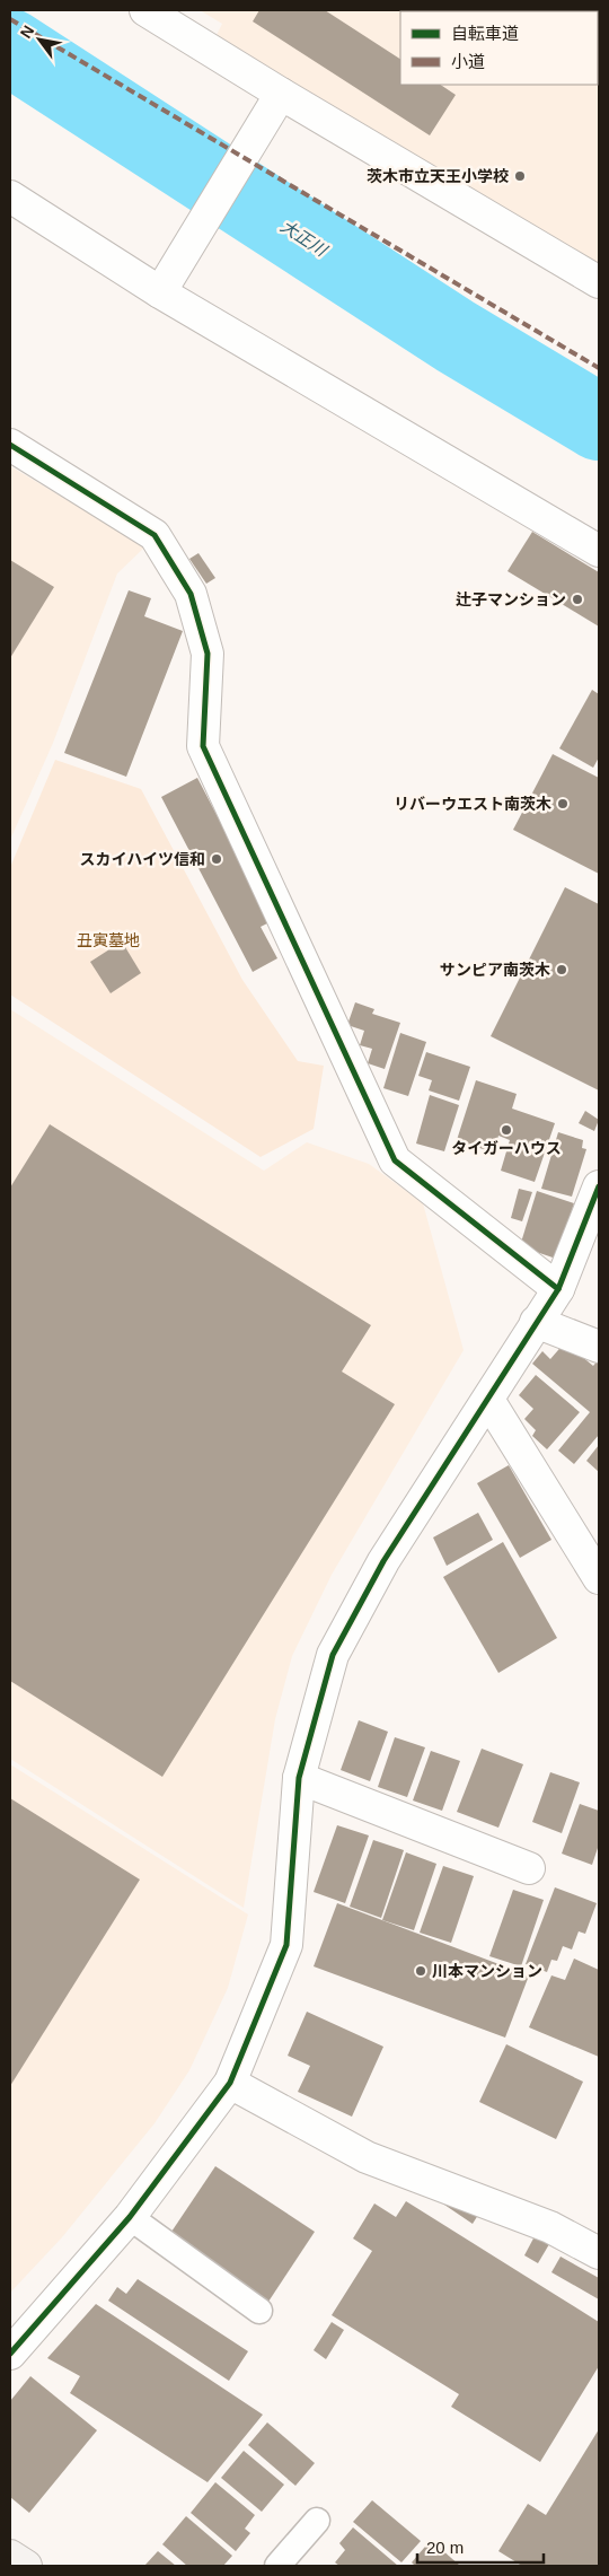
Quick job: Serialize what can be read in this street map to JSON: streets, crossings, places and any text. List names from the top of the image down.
{
  "water": ["大正川"],
  "parks": ["丑寅墓地"],
  "places": [
    "茨木市立天王小学校",
    "辻子マンション",
    "リバーウエスト南茨木",
    "スカイハイツ信和",
    "サンピア南茨木",
    "タイガーハウス",
    "川本マンション"
  ],
  "legend": ["自転車道", "小道"],
  "scale_bar": "20 m",
  "north": "top left"
}
